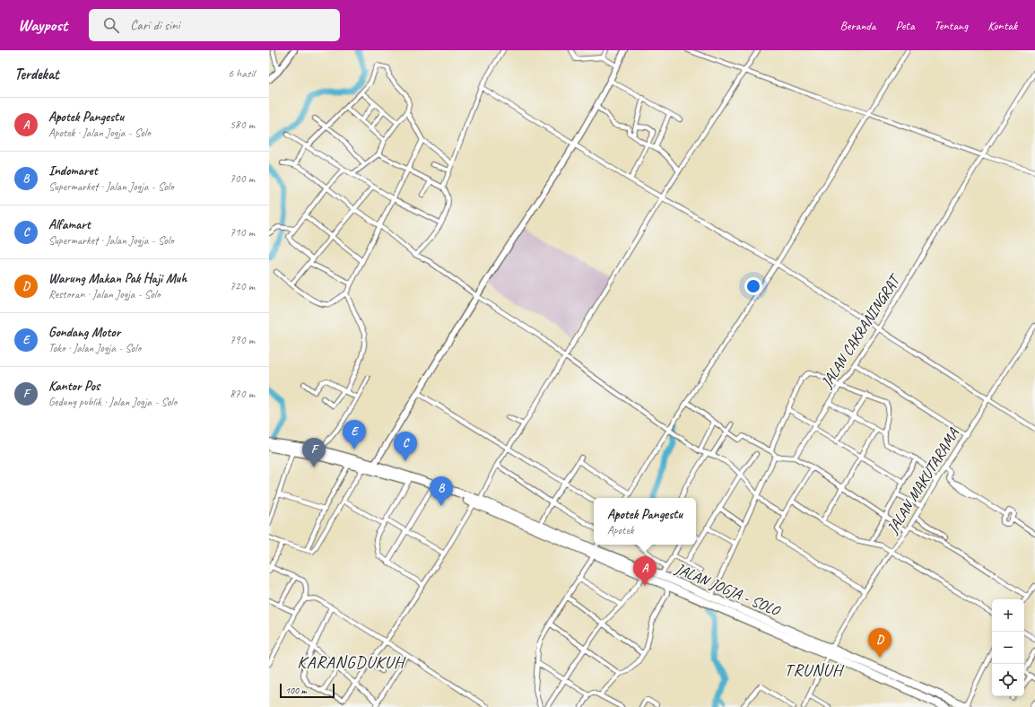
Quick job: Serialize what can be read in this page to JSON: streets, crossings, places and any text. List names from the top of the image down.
{
  "streets": {
    "highway": ["JALAN JOGJA - SOLO"],
    "street": ["JALAN CAKRANINGRAT", "JALAN MAKUTARAMA"]
  },
  "crossings": [
    ["JALAN MAKUTARAMA", "JALAN JOGJA - SOLO"]
  ],
  "districts": ["KARANGDUKUH", "TRUNUH"],
  "scale_bar": "100 m",
  "page": {
    "header": "Waypost",
    "search": "Cari di sini",
    "nav": [
      "Beranda",
      "Peta",
      "Tentang",
      "Kontak"
    ],
    "heading": ["Terdekat", "6 hasil"],
    "list": [
      {
        "mark": "A",
        "name": "Apotek Pangestu",
        "note": "Apotek · Jalan Jogja - Solo",
        "value": "580 m"
      },
      {
        "mark": "B",
        "name": "Indomaret",
        "note": "Supermarket · Jalan Jogja - Solo",
        "value": "700 m"
      },
      {
        "mark": "C",
        "name": "Alfamart",
        "note": "Supermarket · Jalan Jogja - Solo",
        "value": "710 m"
      },
      {
        "mark": "D",
        "name": "Warung Makan Pak Haji Muh",
        "note": "Restoran · Jalan Jogja - Solo",
        "value": "720 m"
      },
      {
        "mark": "E",
        "name": "Gondang Motor",
        "note": "Toko · Jalan Jogja - Solo",
        "value": "790 m"
      },
      {
        "mark": "F",
        "name": "Kantor Pos",
        "note": "Gedung publik · Jalan Jogja - Solo",
        "value": "870 m"
      }
    ],
    "pins": [
      "E",
      "C",
      "F",
      "B",
      "A",
      "D"
    ],
    "popup": ["Apotek Pangestu", "Apotek"],
    "map_buttons": ["+", "−"],
    "scale": "100 m"
  }
}
